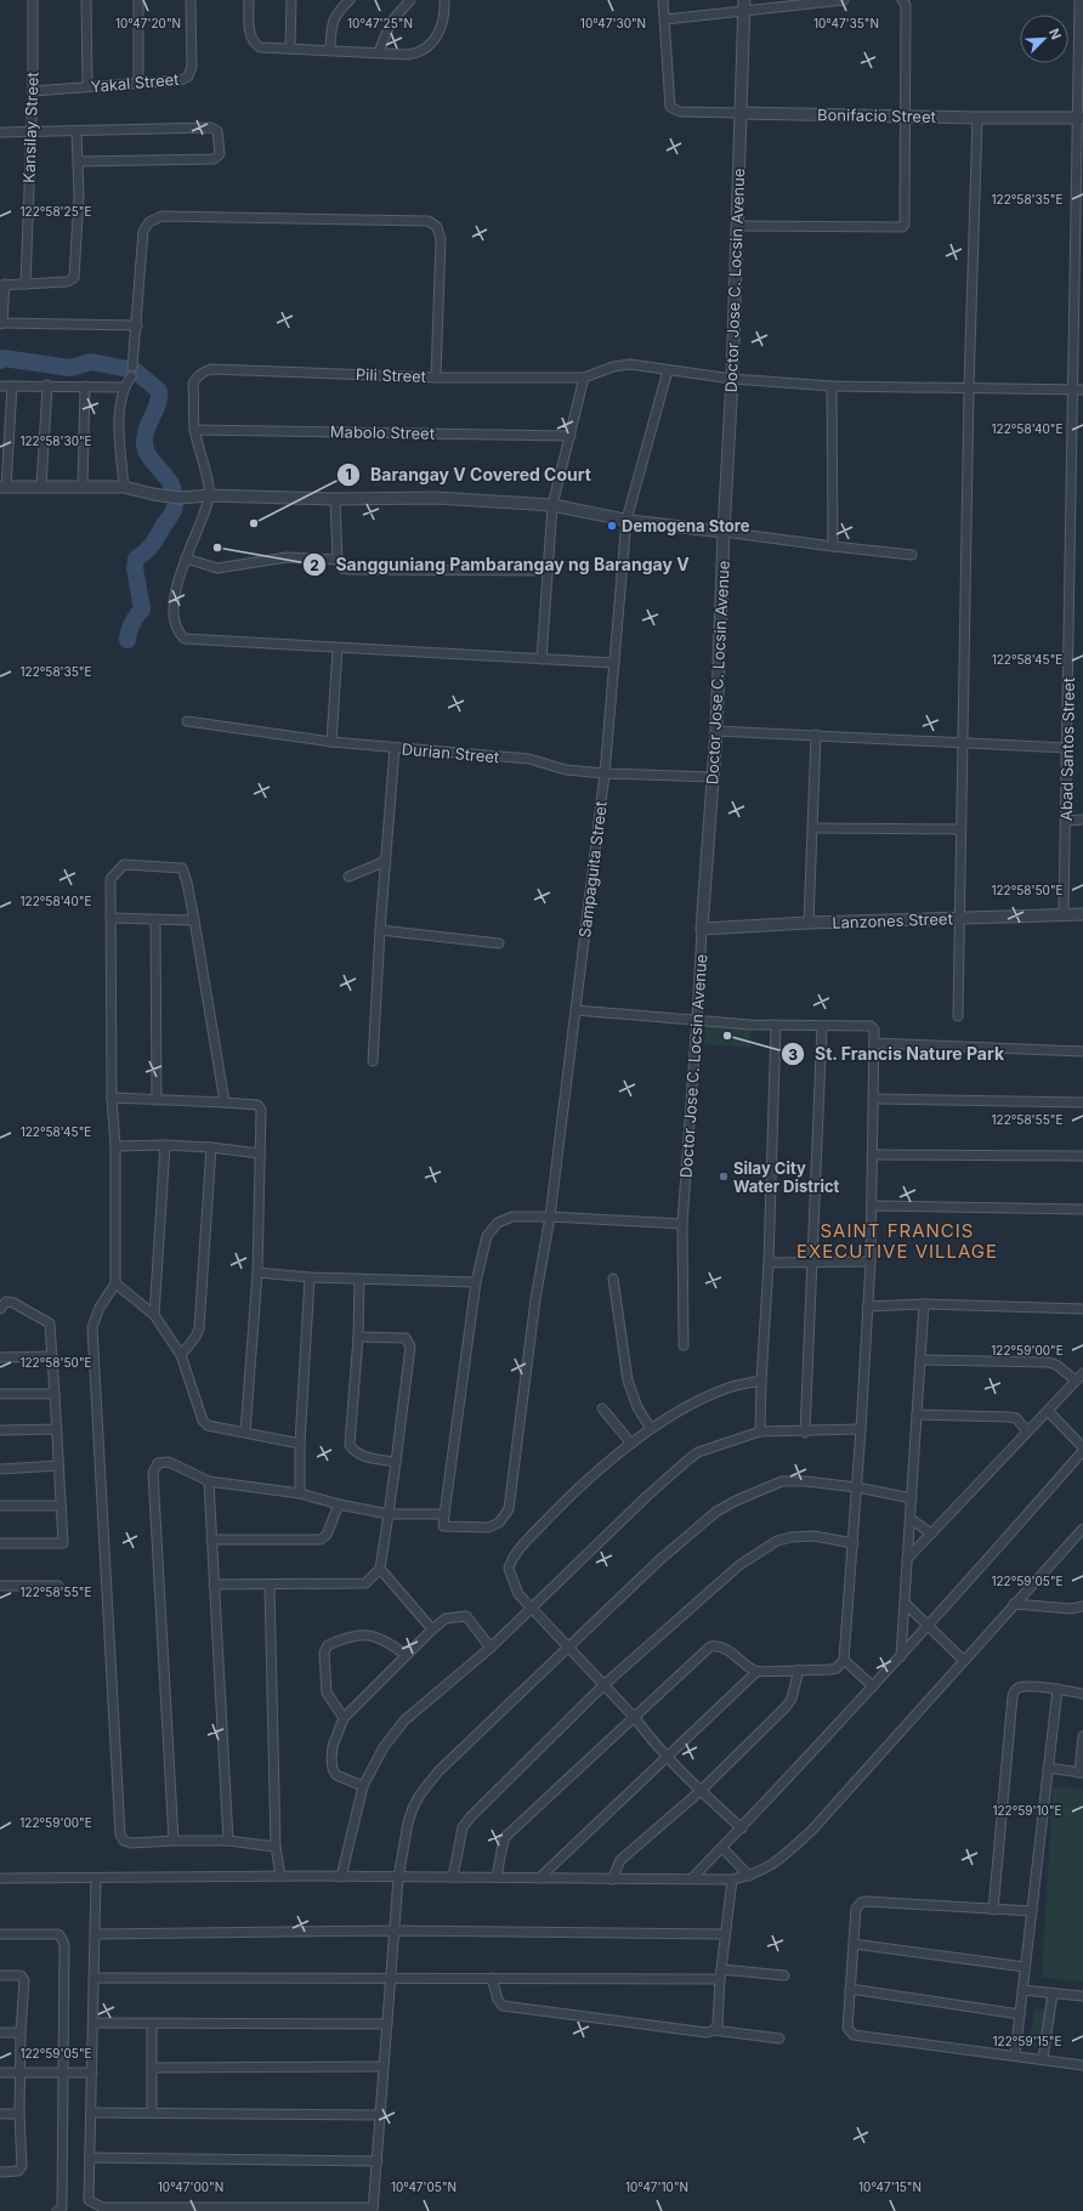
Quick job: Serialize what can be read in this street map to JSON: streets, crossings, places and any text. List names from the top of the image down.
{
  "streets": {
    "street": [
      "Yakal Street",
      "Bonifacio Street",
      "Kansilay Street",
      "Doctor Jose C. Locsin Avenue",
      "Pili Street",
      "Mabolo Street",
      "Abad Santos Street",
      "Durian Street",
      "Sampaguita Street",
      "Lanzones Street"
    ]
  },
  "crossings": [
    ["Yakal Street", "Kansilay Street"],
    ["Bonifacio Street", "Doctor Jose C. Locsin Avenue"],
    ["Bonifacio Street", "Abad Santos Street"],
    ["Doctor Jose C. Locsin Avenue", "Durian Street"],
    ["Doctor Jose C. Locsin Avenue", "Lanzones Street"],
    ["Pili Street", "Mabolo Street"],
    ["Abad Santos Street", "Lanzones Street"],
    ["Durian Street", "Sampaguita Street"]
  ],
  "districts": ["SAINT FRANCIS EXECUTIVE VILLAGE"],
  "places": [
    "Barangay V Covered Court",
    "Demogena Store",
    "Sangguniang Pambarangay ng Barangay Ⅴ",
    "St. Francis Nature Park",
    "Silay City Water District"
  ],
  "north": "top right",
  "coordinates": [
    "10°47'25\"N",
    "10°47'30\"N",
    "10°47'35\"N",
    "10°47'20\"N",
    "122°58'35\"E",
    "122°58'25\"E",
    "122°58'40\"E",
    "122°58'30\"E",
    "122°58'45\"E",
    "122°58'50\"E",
    "122°58'55\"E",
    "122°59'00\"E",
    "122°59'05\"E",
    "122°59'10\"E",
    "122°59'15\"E",
    "10°47'00\"N",
    "10°47'05\"N",
    "10°47'10\"N",
    "10°47'15\"N"
  ]
}
